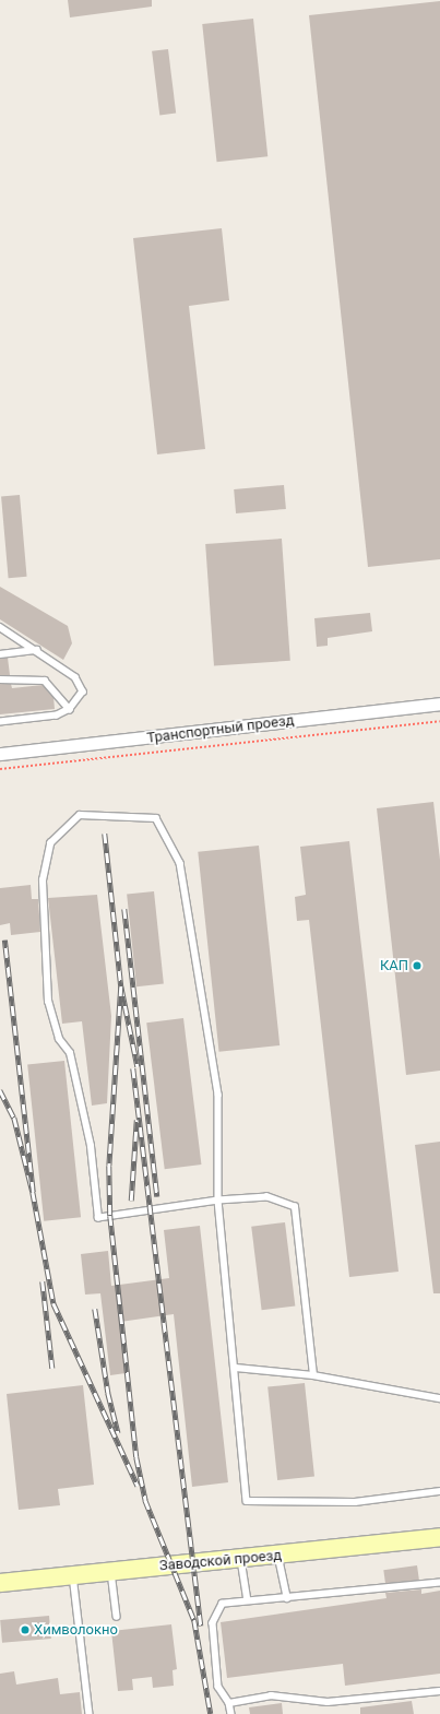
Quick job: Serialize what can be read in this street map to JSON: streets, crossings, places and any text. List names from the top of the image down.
{
  "streets": {
    "street": ["Транспортный проезд", "Заводской проезд"]
  },
  "places": ["КАП", "Химволокно"]
}
